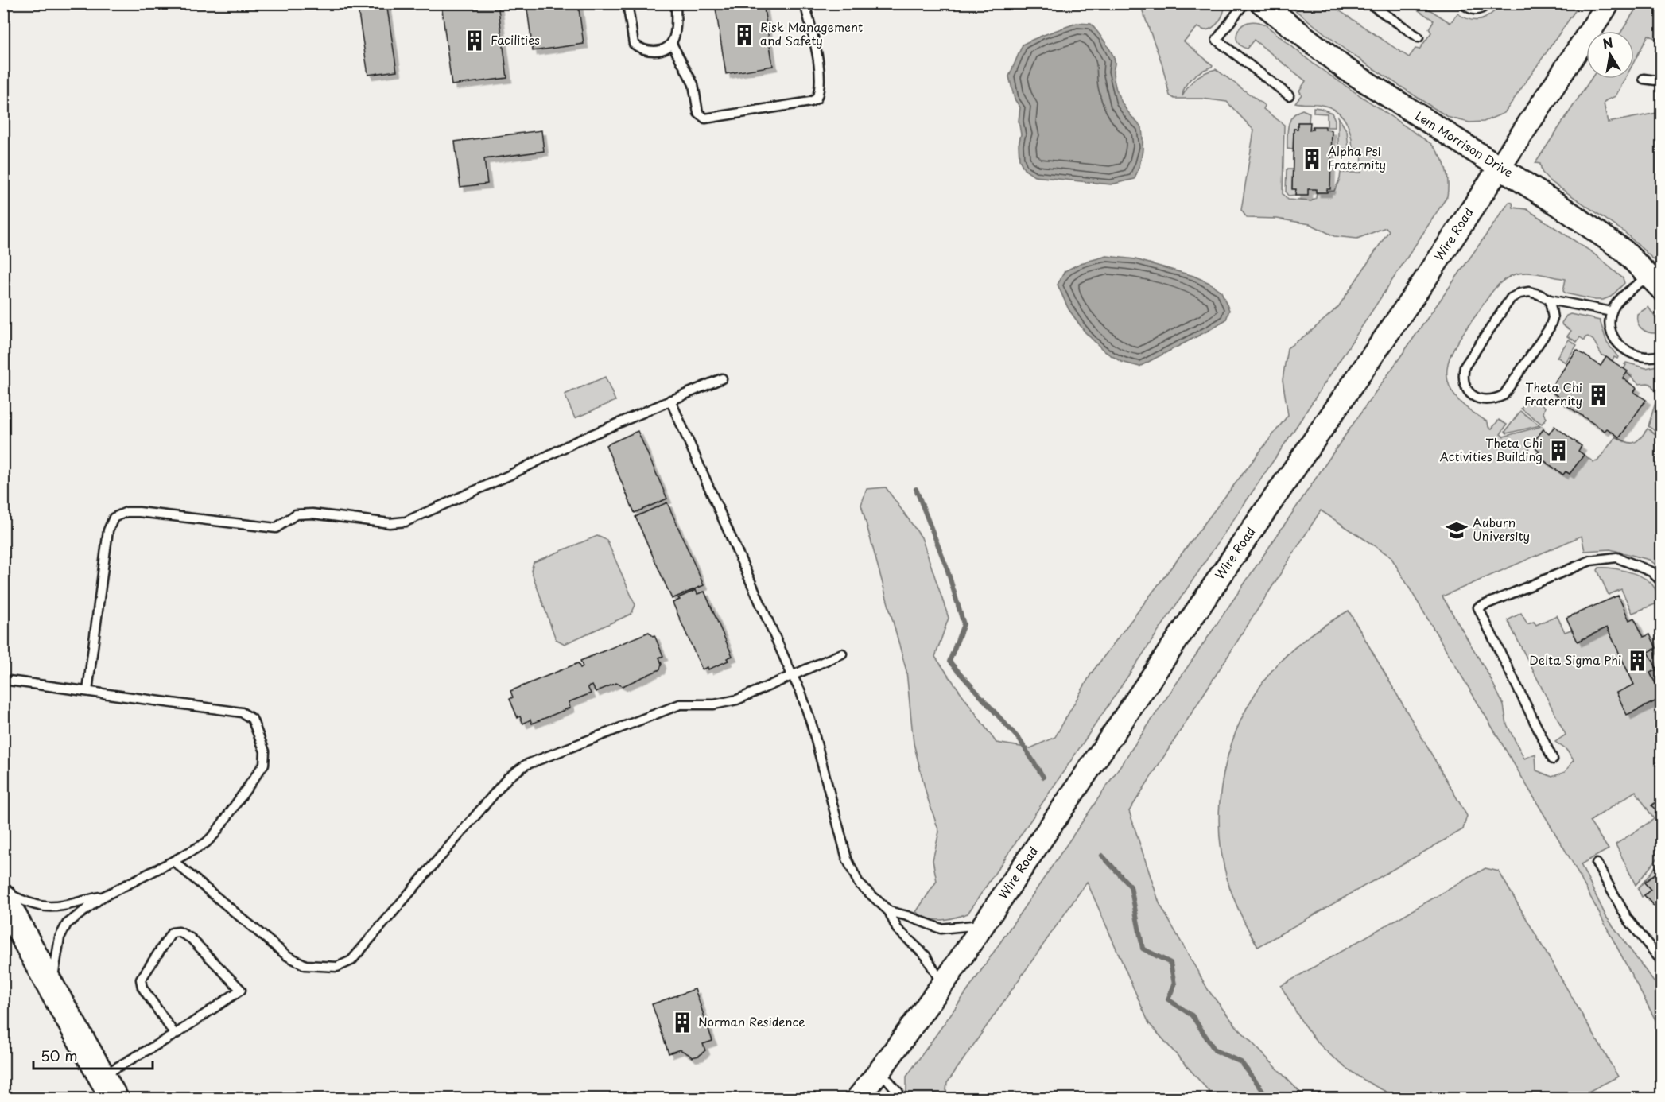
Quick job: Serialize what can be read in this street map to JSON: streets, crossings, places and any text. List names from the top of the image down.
{
  "streets": {
    "street": ["Lem Morrison Drive", "Wire Road"]
  },
  "crossings": [
    ["Lem Morrison Drive", "Wire Road"]
  ],
  "places": {
    "building": [
      "Risk Management and Safety",
      "Facilities",
      "Alpha Psi Fraternity",
      "Theta Chi Fraternity",
      "Theta Chi Activities Building",
      "Delta Sigma Phi",
      "Norman Residence"
    ],
    "school or university": ["Auburn University"]
  },
  "scale_bar": "50 m",
  "north": "top"
}
